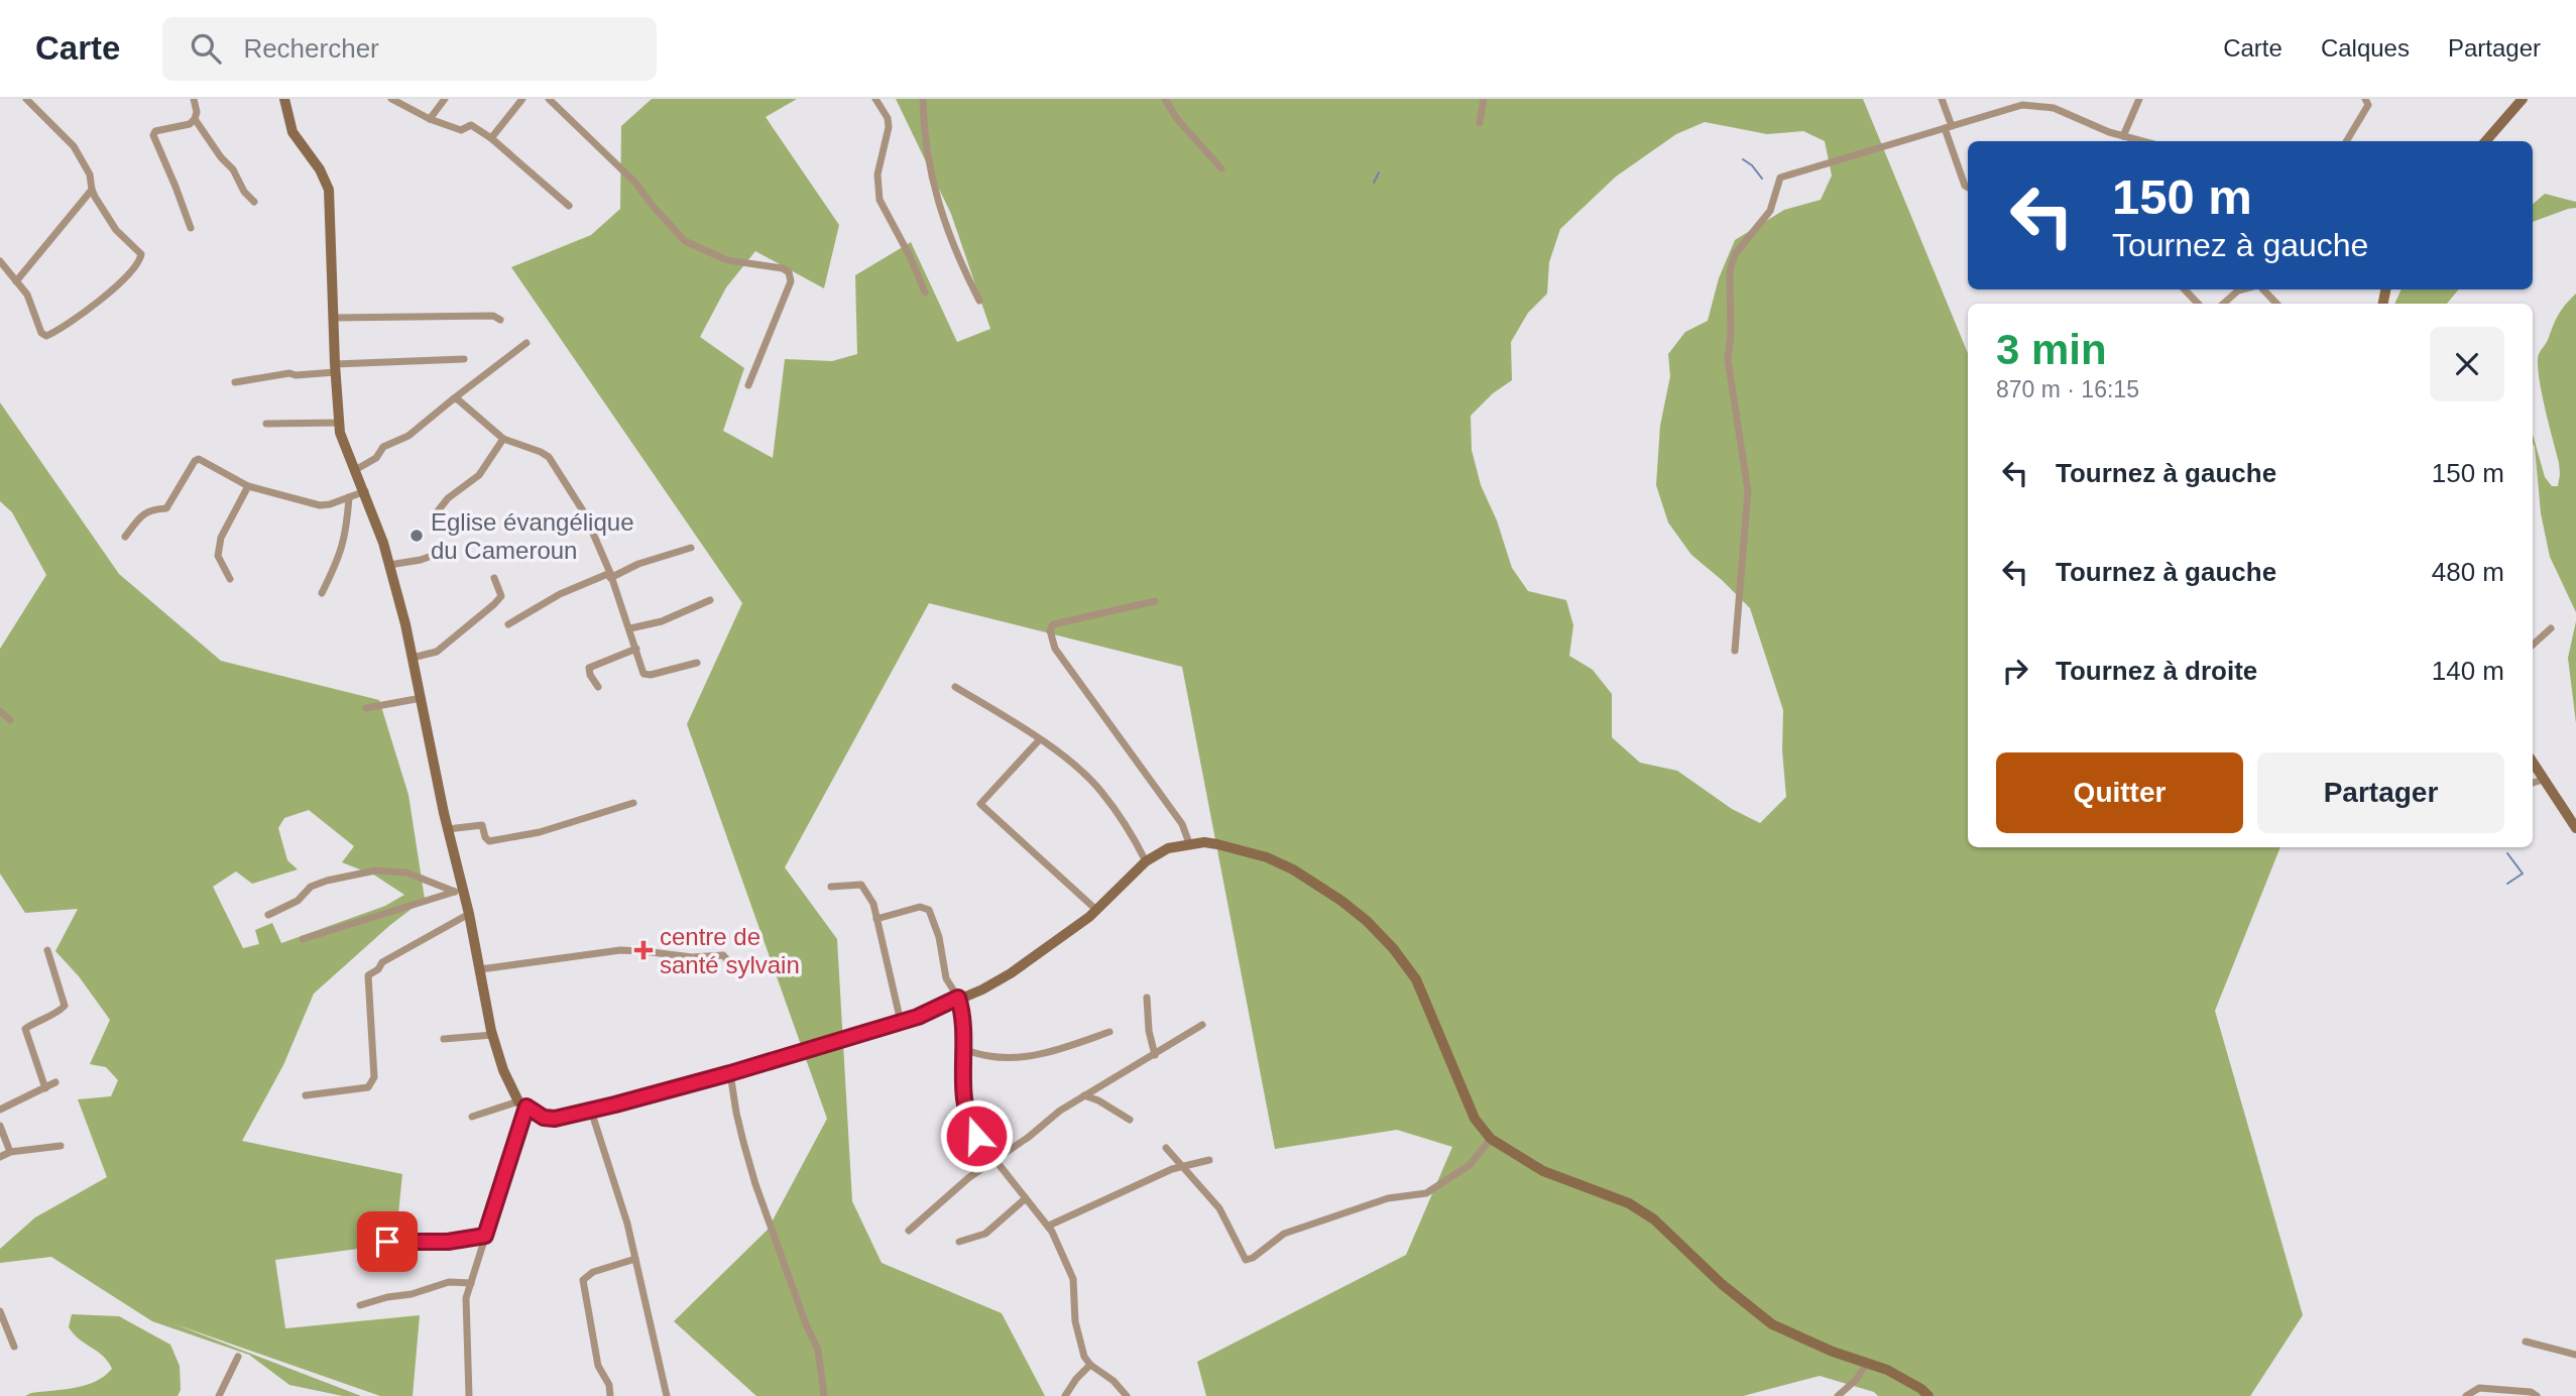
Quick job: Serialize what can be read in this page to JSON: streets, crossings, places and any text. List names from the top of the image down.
{
  "places": {
    "other": ["Eglise évangélique du Cameroun"],
    "health": ["centre de santé sylvain"]
  },
  "page": {
    "header": "Carte",
    "search": "Rechercher",
    "nav": ["Carte", "Calques", "Partager"],
    "turn": ["150 m", "Tournez à gauche"],
    "heading": ["3 min", "870 m · 16:15"],
    "list": [
      {
        "name": "Tournez à gauche",
        "value": "150 m"
      },
      {
        "name": "Tournez à gauche",
        "value": "480 m"
      },
      {
        "name": "Tournez à droite",
        "value": "140 m"
      }
    ],
    "buttons": ["Quitter", "Partager"]
  }
}
